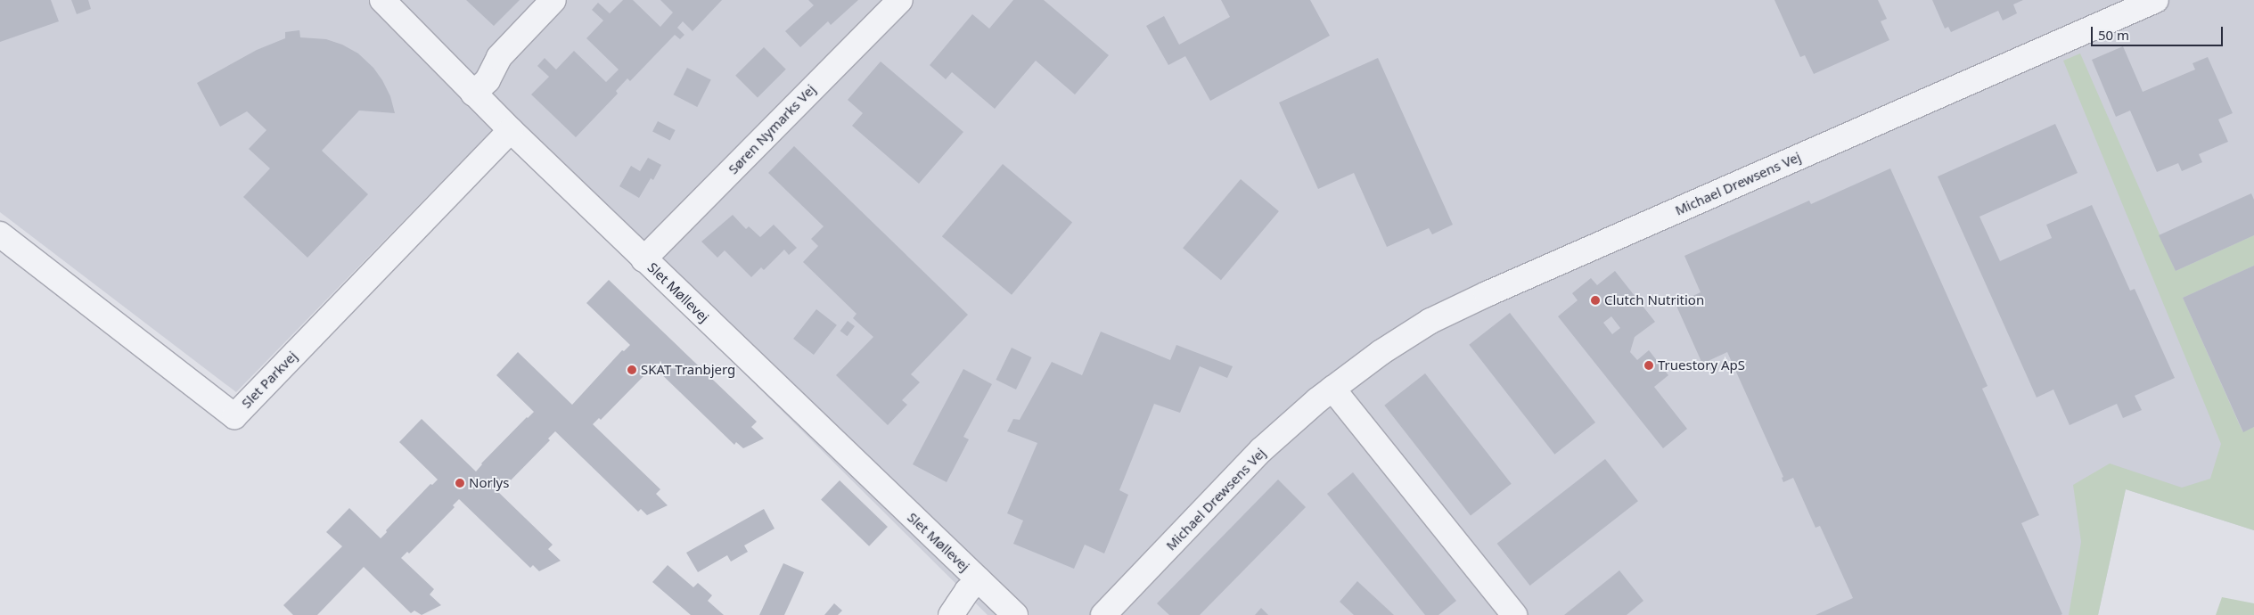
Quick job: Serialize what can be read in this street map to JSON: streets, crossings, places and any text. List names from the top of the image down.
{
  "streets": {
    "street": [
      "Søren Nymarks Vej",
      "Michael Drewsens Vej",
      "Slet Møllevej",
      "Slet Parkvej"
    ]
  },
  "crossings": [
    ["Søren Nymarks Vej", "Slet Møllevej"],
    ["Slet Møllevej", "Slet Parkvej"]
  ],
  "places": [
    "Clutch Nutrition",
    "Truestory ApS",
    "SKAT Tranbjerg",
    "Norlys"
  ],
  "scale_bar": "50 m"
}
